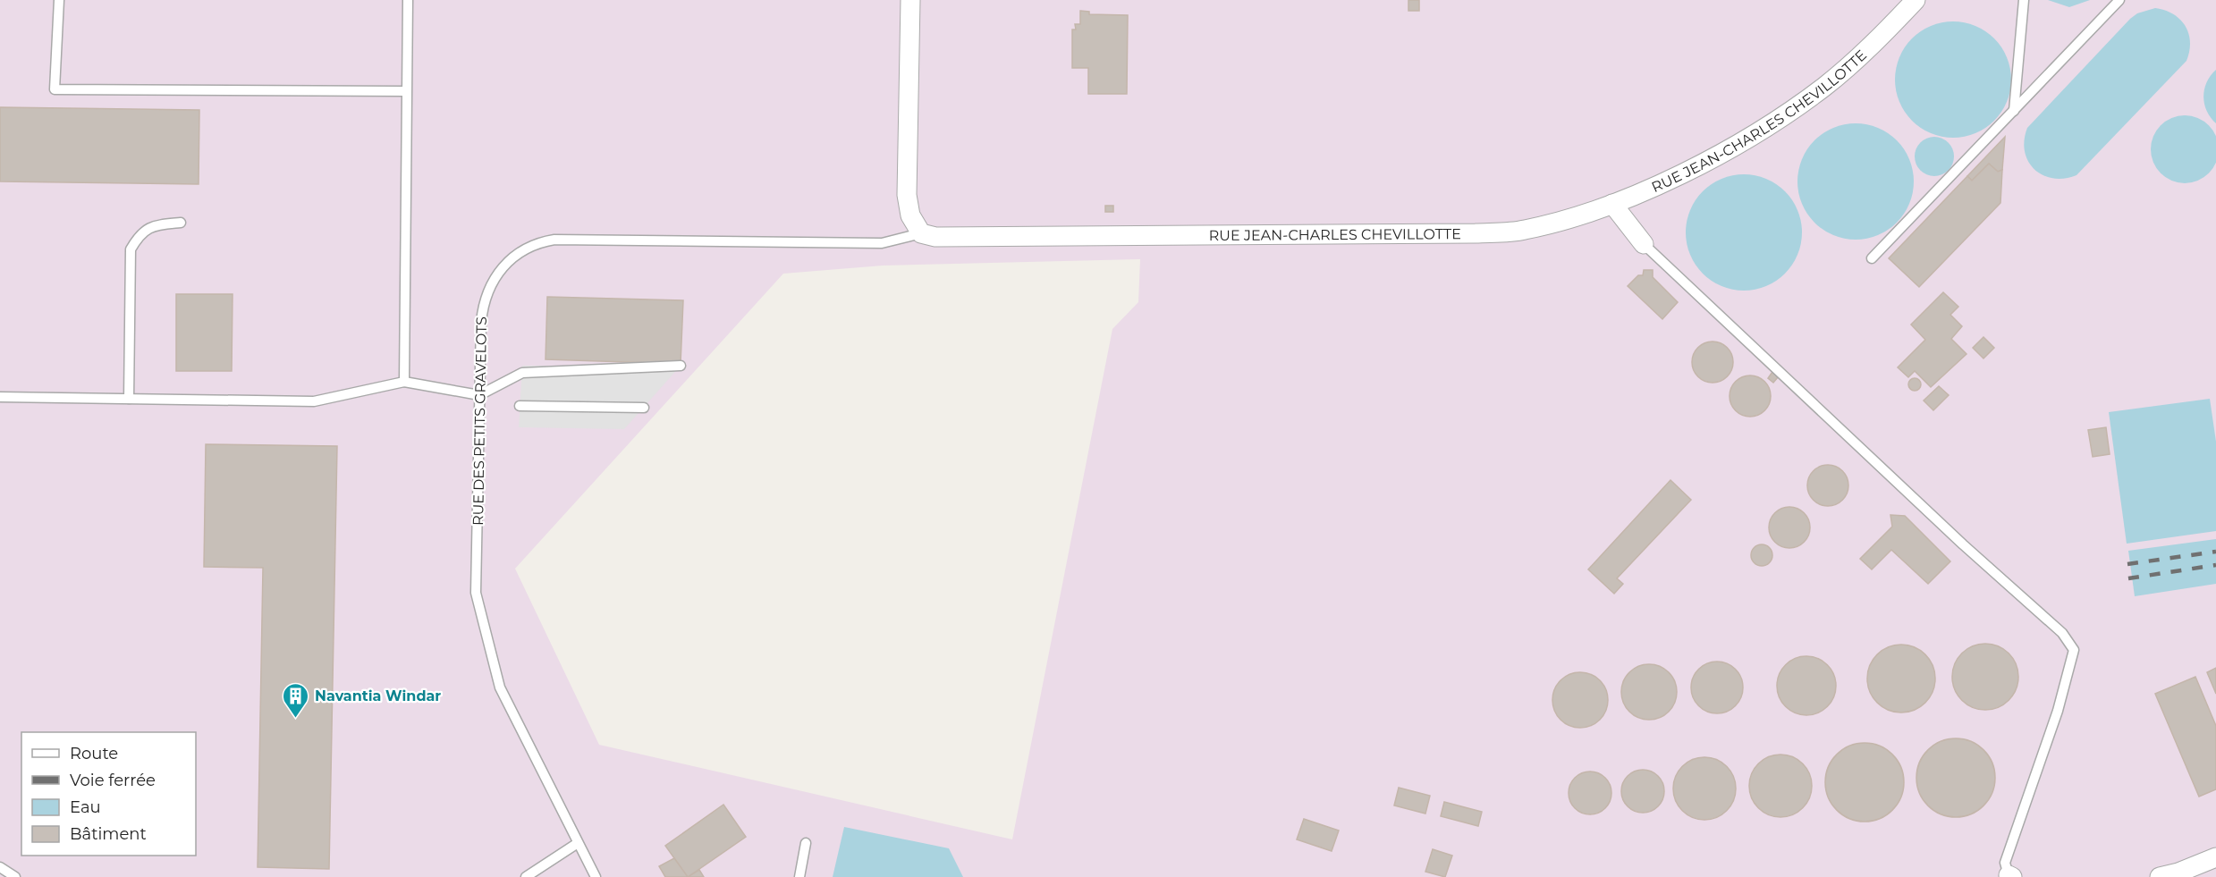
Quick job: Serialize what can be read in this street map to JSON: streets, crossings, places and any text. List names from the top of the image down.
{
  "streets": {
    "street": ["RUE JEAN-CHARLES CHEVILLOTTE"],
    "lane": ["RUE DES PETITS GRAVELOTS"]
  },
  "crossings": [
    ["RUE JEAN-CHARLES CHEVILLOTTE", "RUE DES PETITS GRAVELOTS"]
  ],
  "places": {
    "building": ["Navantia Windar"]
  },
  "legend": [
    "Route",
    "Voie ferrée",
    "Eau",
    "Bâtiment"
  ]
}
